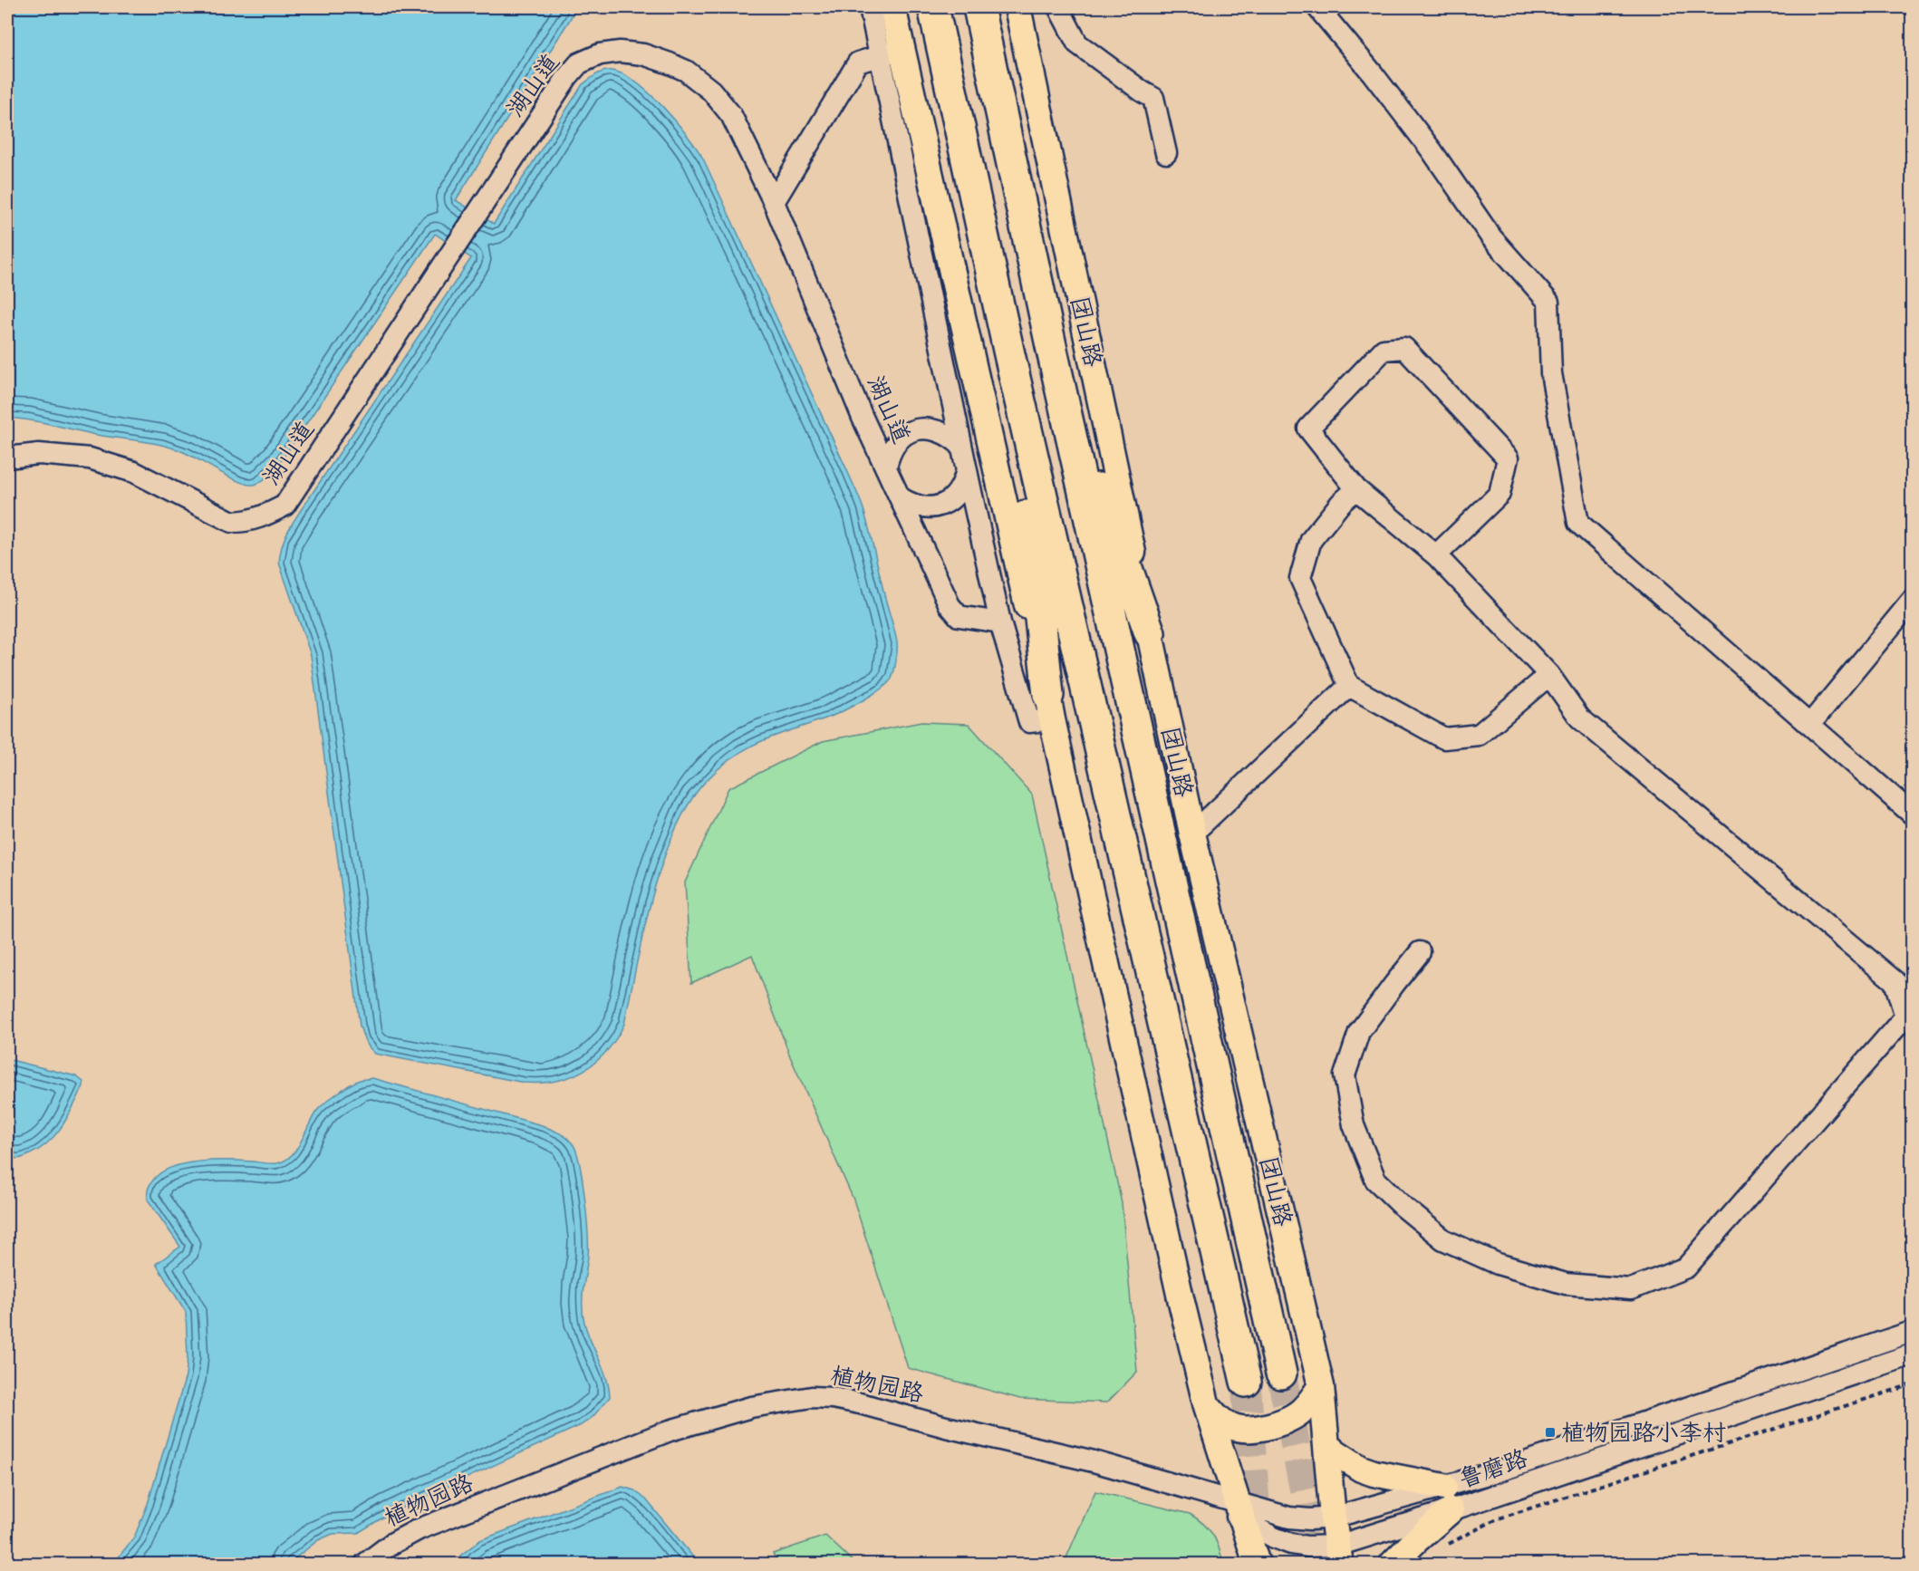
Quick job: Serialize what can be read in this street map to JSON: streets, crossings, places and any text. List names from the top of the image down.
{
  "streets": {
    "highway": ["团山路"],
    "street": ["湖山道", "植物园路", "鲁磨路"]
  },
  "crossings": [
    ["团山路", "植物园路"],
    ["团山路", "鲁磨路"],
    ["植物园路", "鲁磨路"]
  ],
  "places": {
    "transit": ["植物园路小李村"]
  }
}
